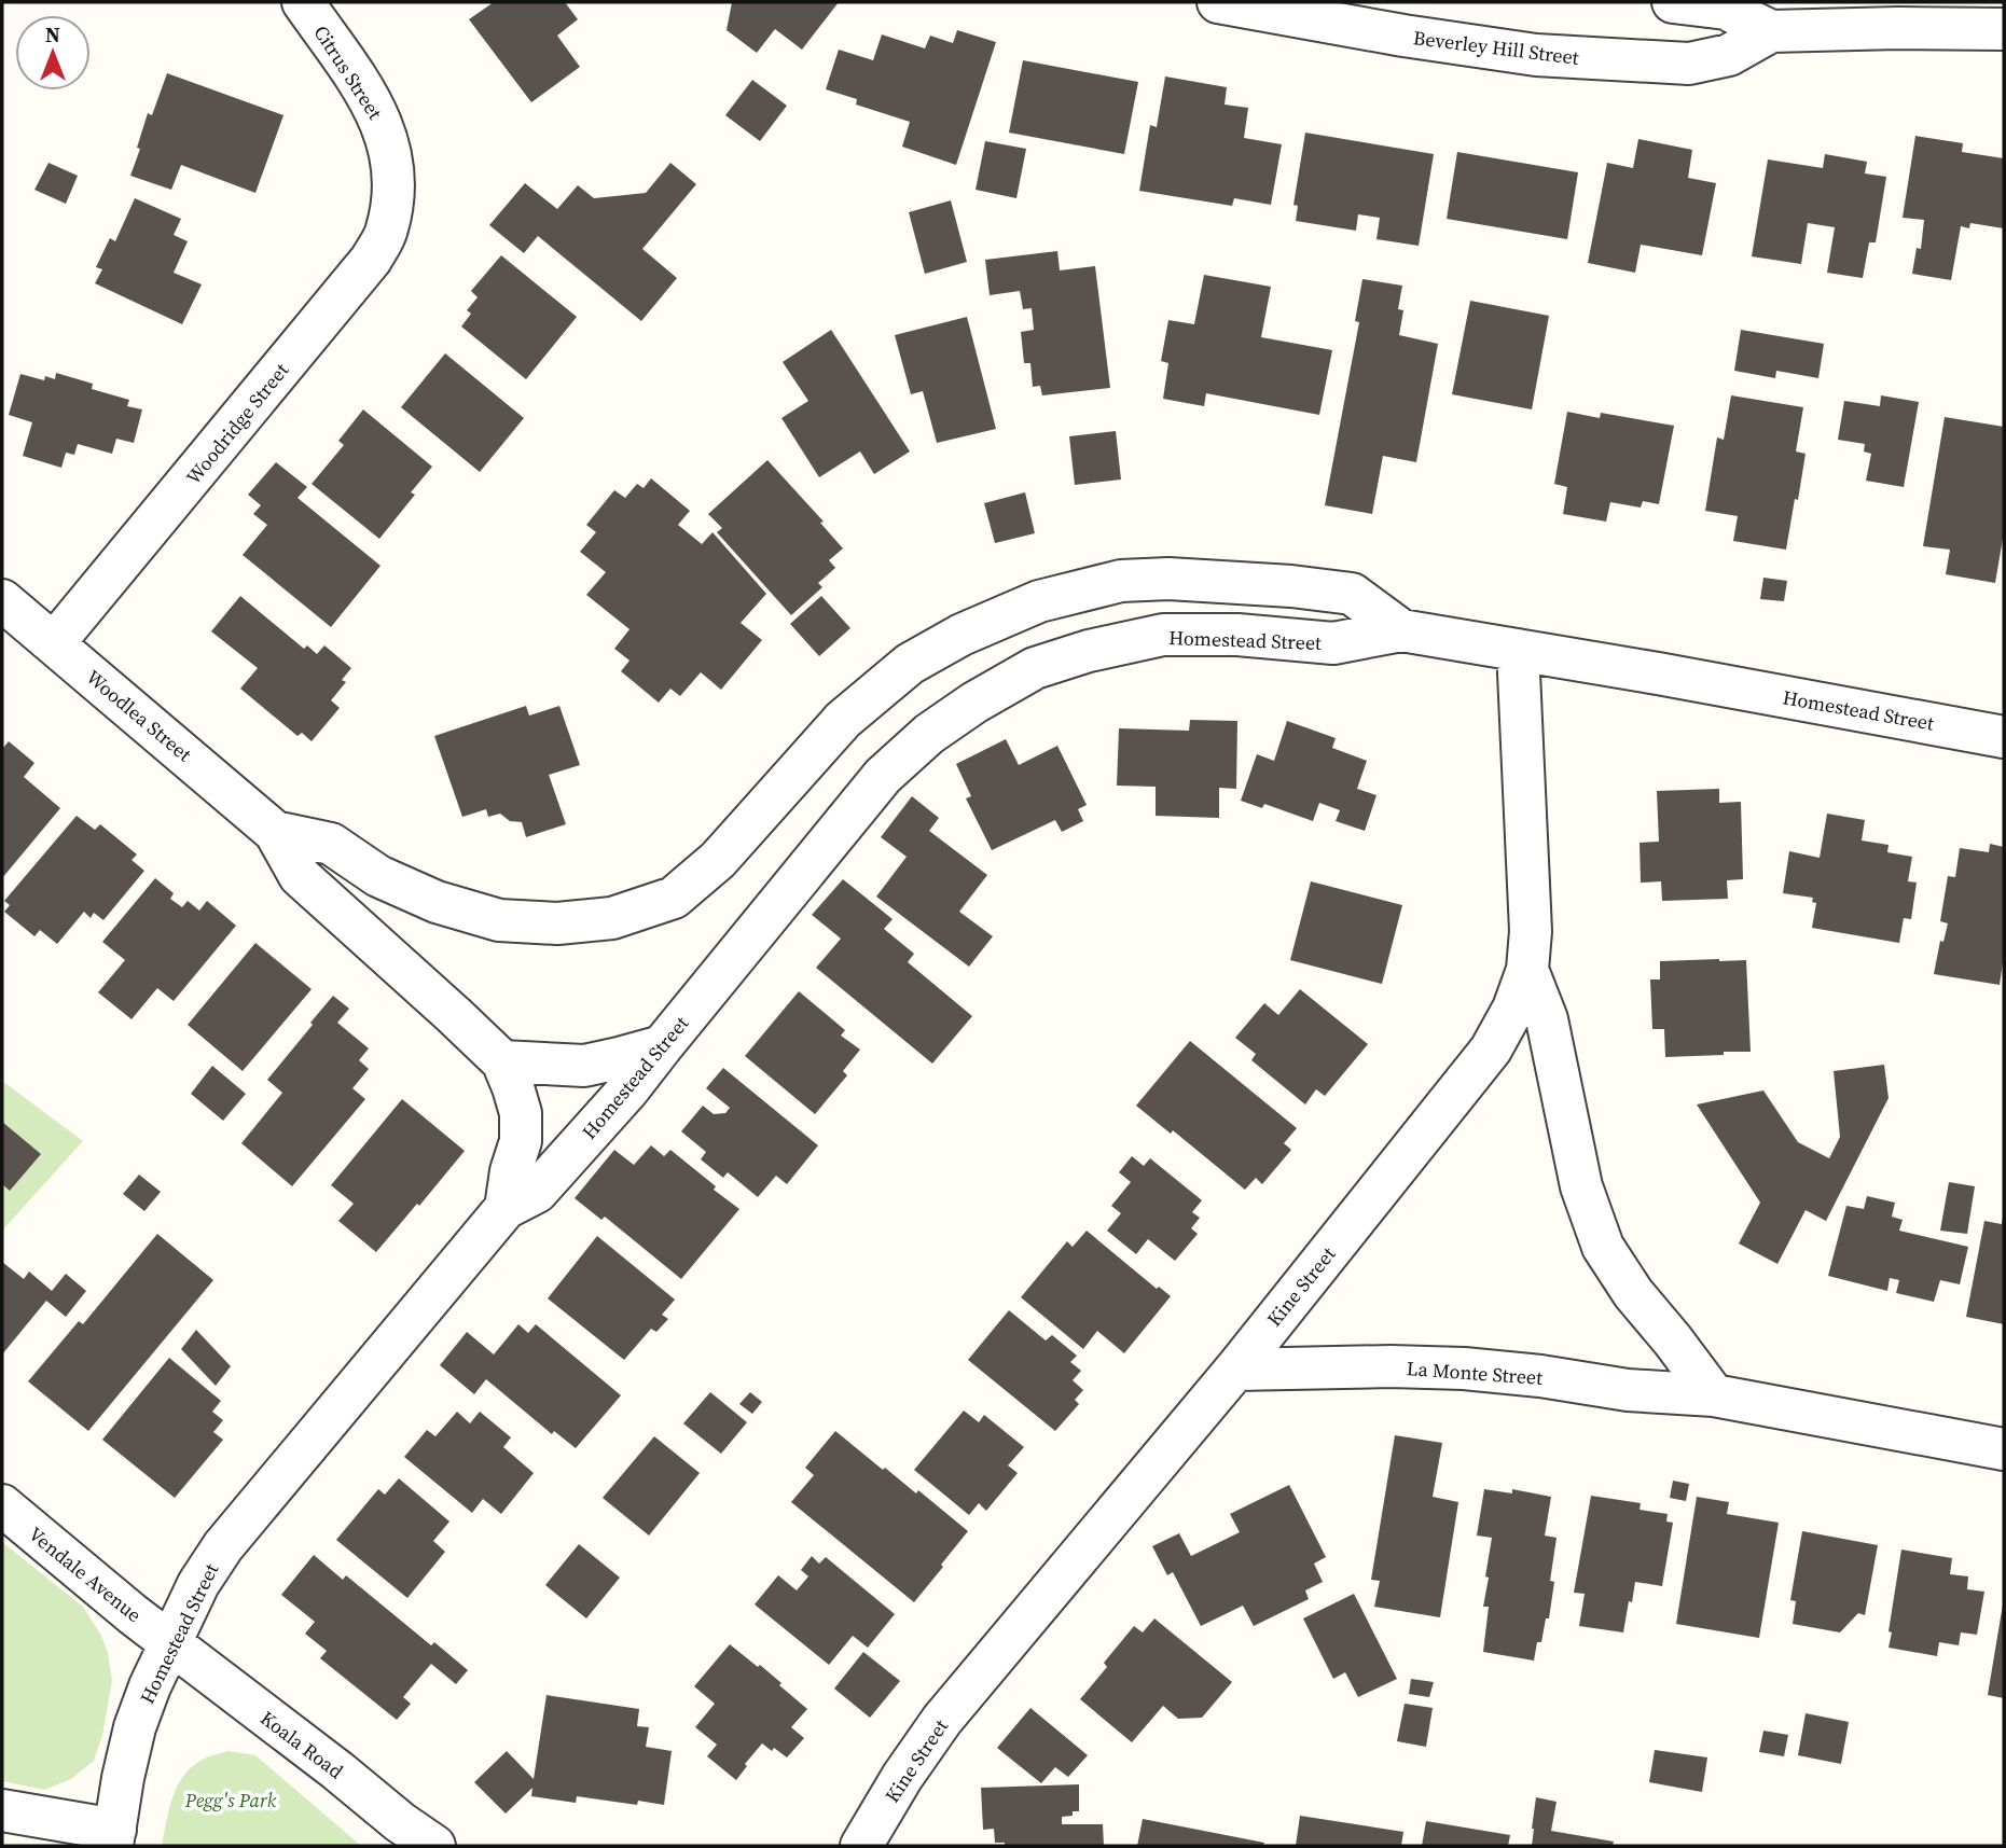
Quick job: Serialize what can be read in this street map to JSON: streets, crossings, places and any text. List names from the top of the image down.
{
  "streets": {
    "street": [
      "Beverley Hill Street",
      "Citrus Street",
      "Woodridge Street",
      "Homestead Street",
      "Woodlea Street",
      "Kine Street",
      "La Monte Street",
      "Vendale Avenue",
      "Koala Road"
    ]
  },
  "crossings": [
    ["Citrus Street", "Woodridge Street"],
    ["Woodridge Street", "Woodlea Street"],
    ["Homestead Street", "Woodlea Street"],
    ["Homestead Street", "Kine Street"],
    ["Homestead Street", "Vendale Avenue"],
    ["Homestead Street", "Koala Road"],
    ["Kine Street", "La Monte Street"],
    ["Vendale Avenue", "Koala Road"]
  ],
  "parks": ["Pegg's Park"],
  "north": "top"
}
